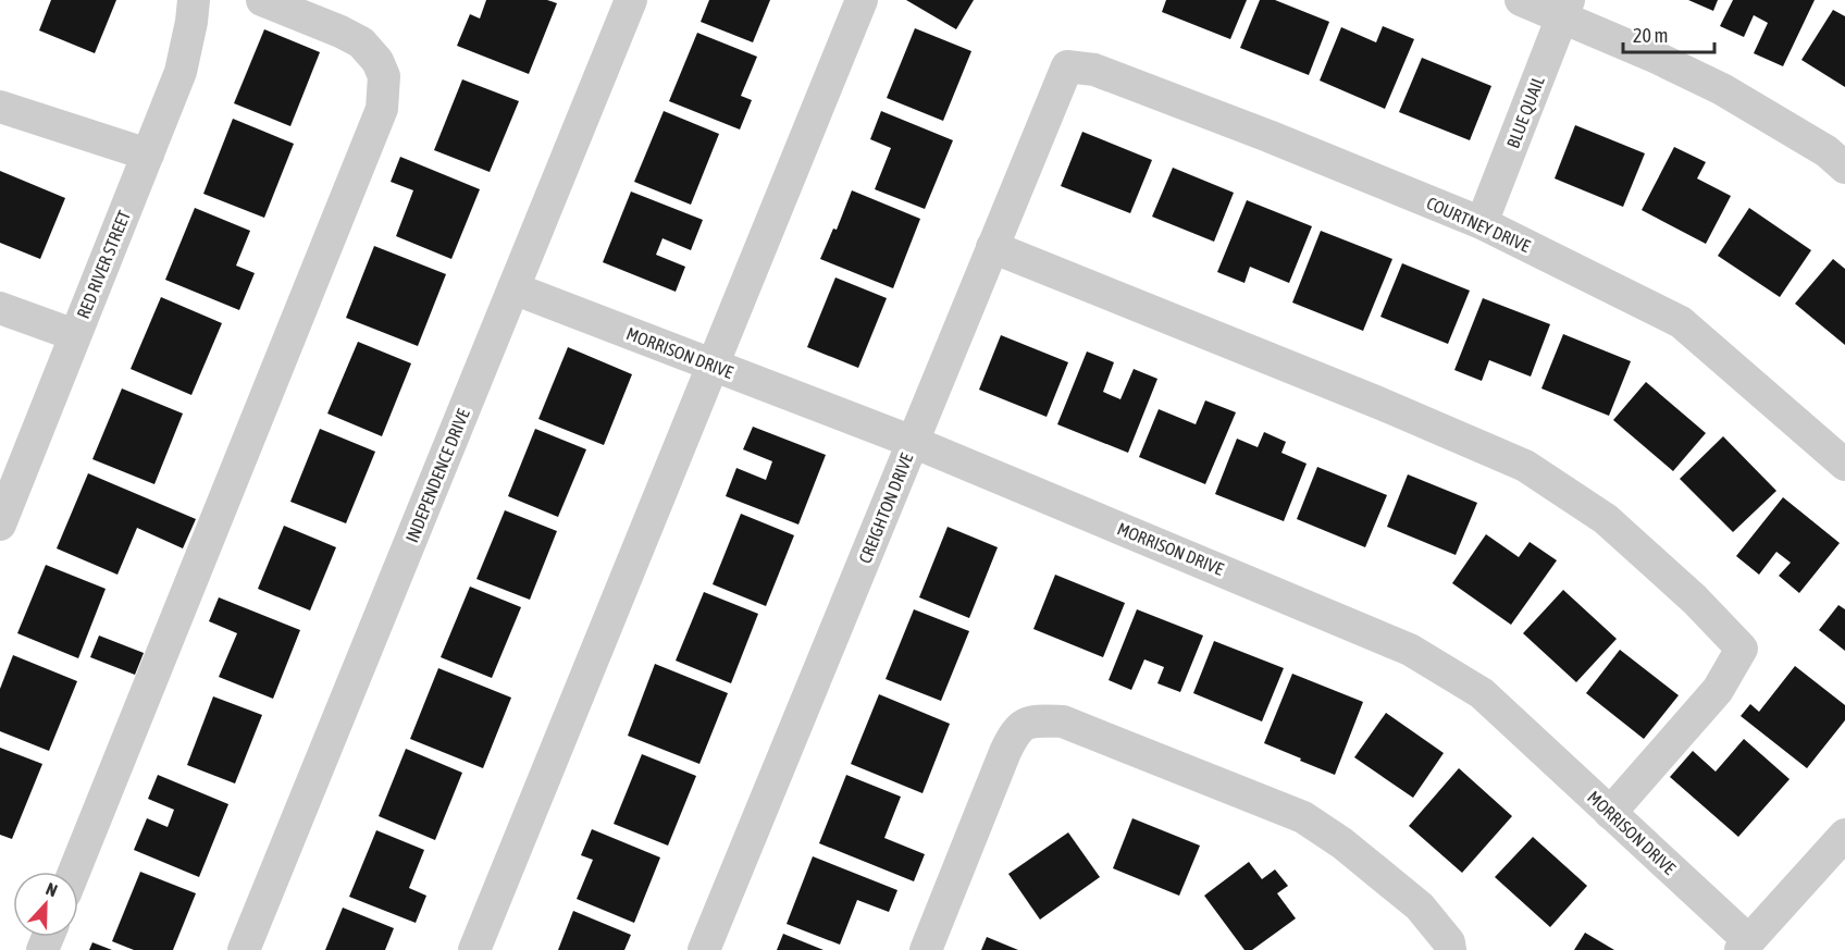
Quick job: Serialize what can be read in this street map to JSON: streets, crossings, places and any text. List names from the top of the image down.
{
  "streets": {
    "street": [
      "BLUE QUAIL",
      "COURTNEY DRIVE",
      "RED RIVER STREET",
      "MORRISON DRIVE",
      "INDEPENDENCE DRIVE",
      "CREIGHTON DRIVE"
    ]
  },
  "crossings": [
    ["BLUE QUAIL", "COURTNEY DRIVE"],
    ["COURTNEY DRIVE", "CREIGHTON DRIVE"],
    ["MORRISON DRIVE", "INDEPENDENCE DRIVE"],
    ["MORRISON DRIVE", "CREIGHTON DRIVE"]
  ],
  "scale_bar": "20 m",
  "north": "top"
}
